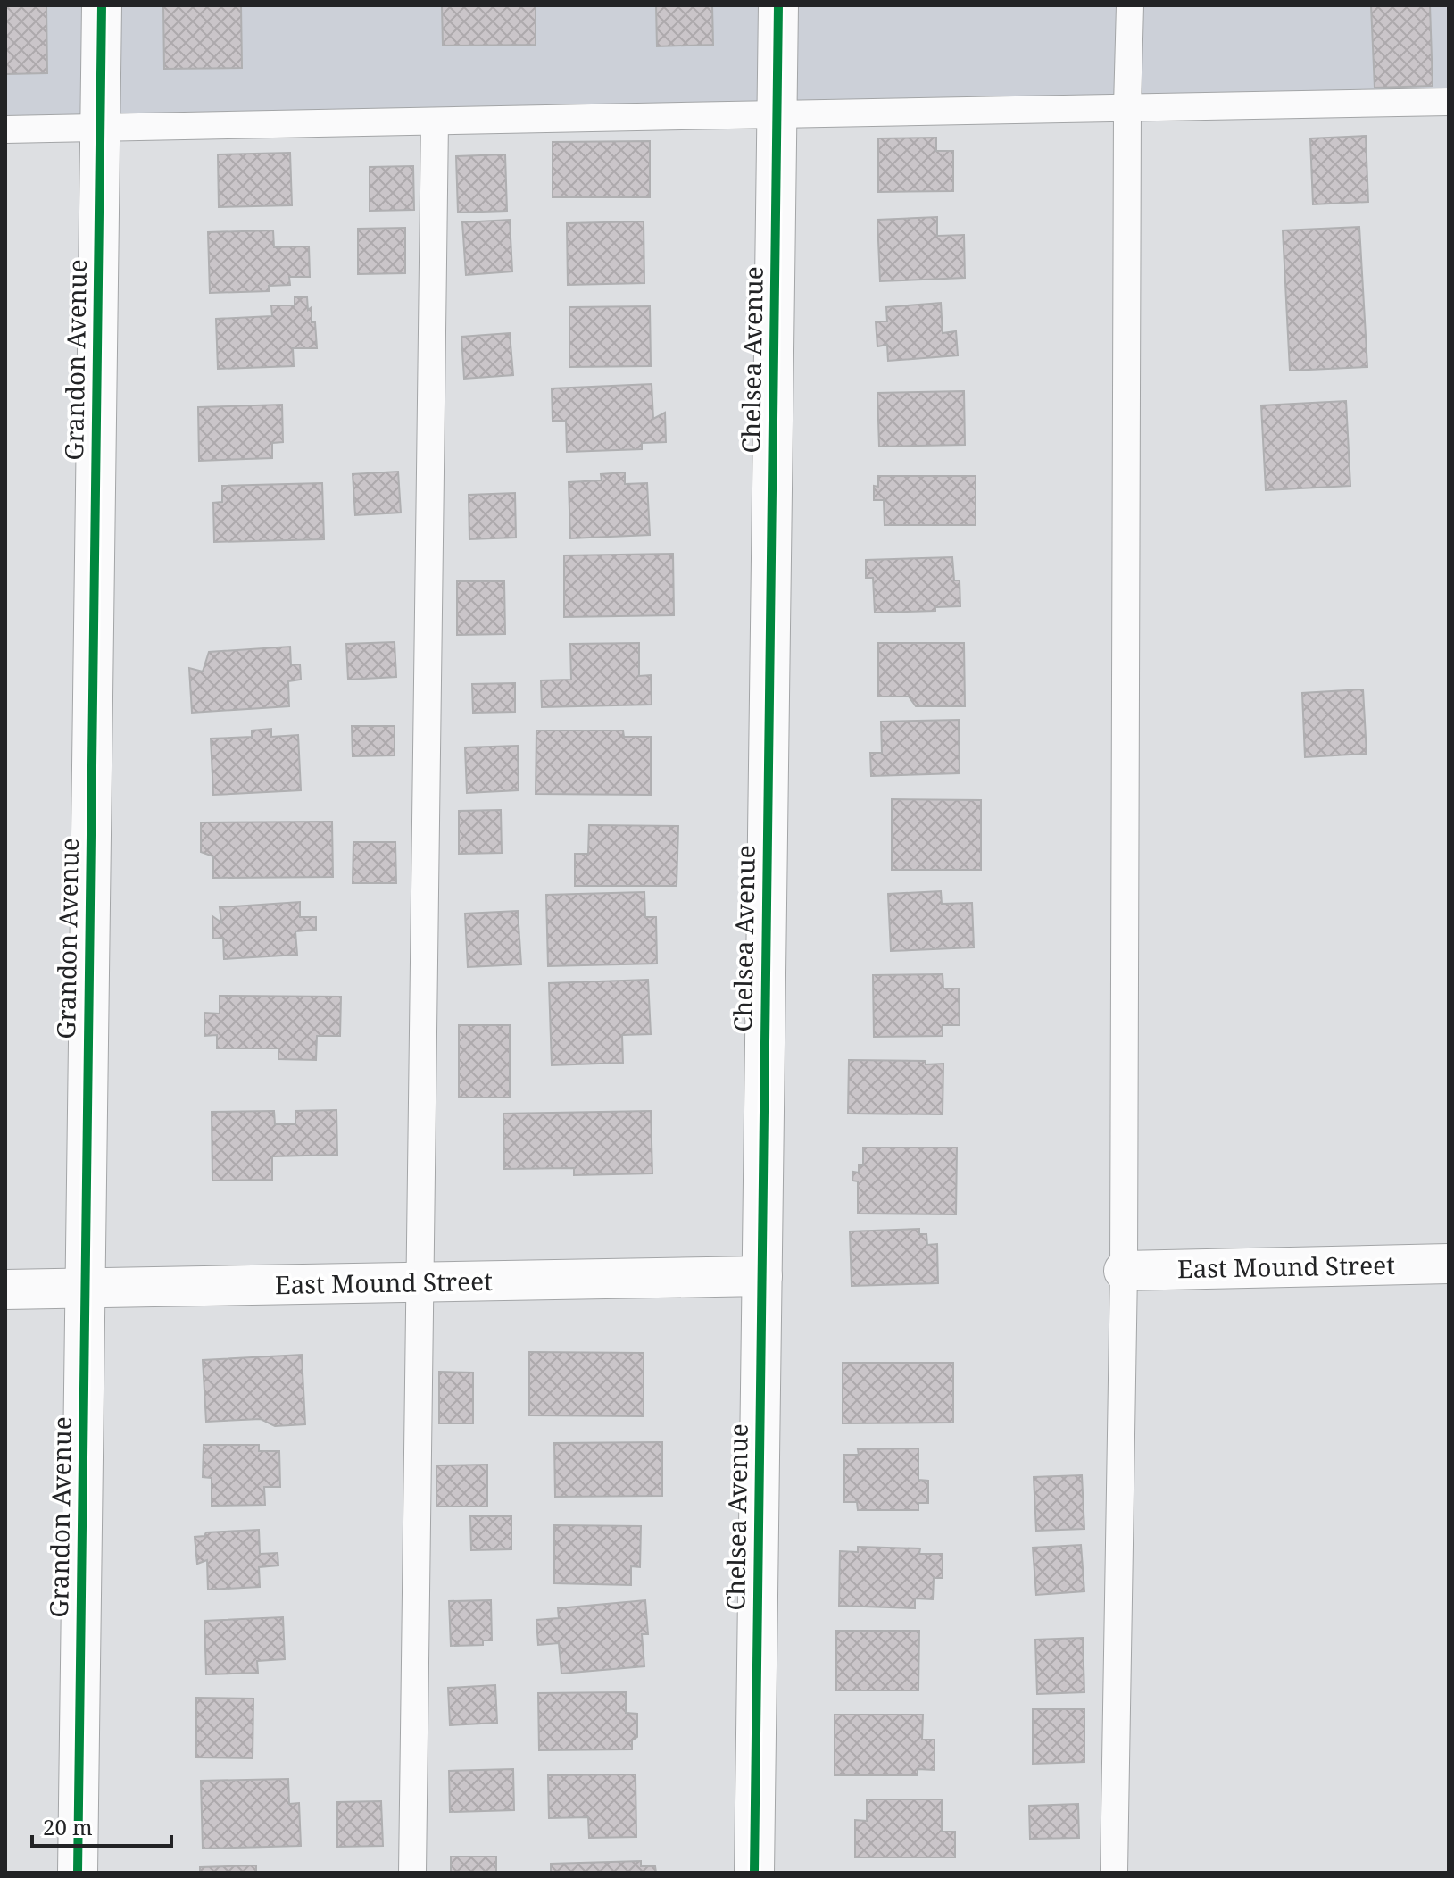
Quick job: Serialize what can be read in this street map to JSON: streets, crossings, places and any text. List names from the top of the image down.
{
  "streets": {
    "street": ["Grandon Avenue", "Chelsea Avenue", "East Mound Street"]
  },
  "crossings": [
    ["Grandon Avenue", "East Mound Street"],
    ["Chelsea Avenue", "East Mound Street"]
  ],
  "scale_bar": "20 m"
}
